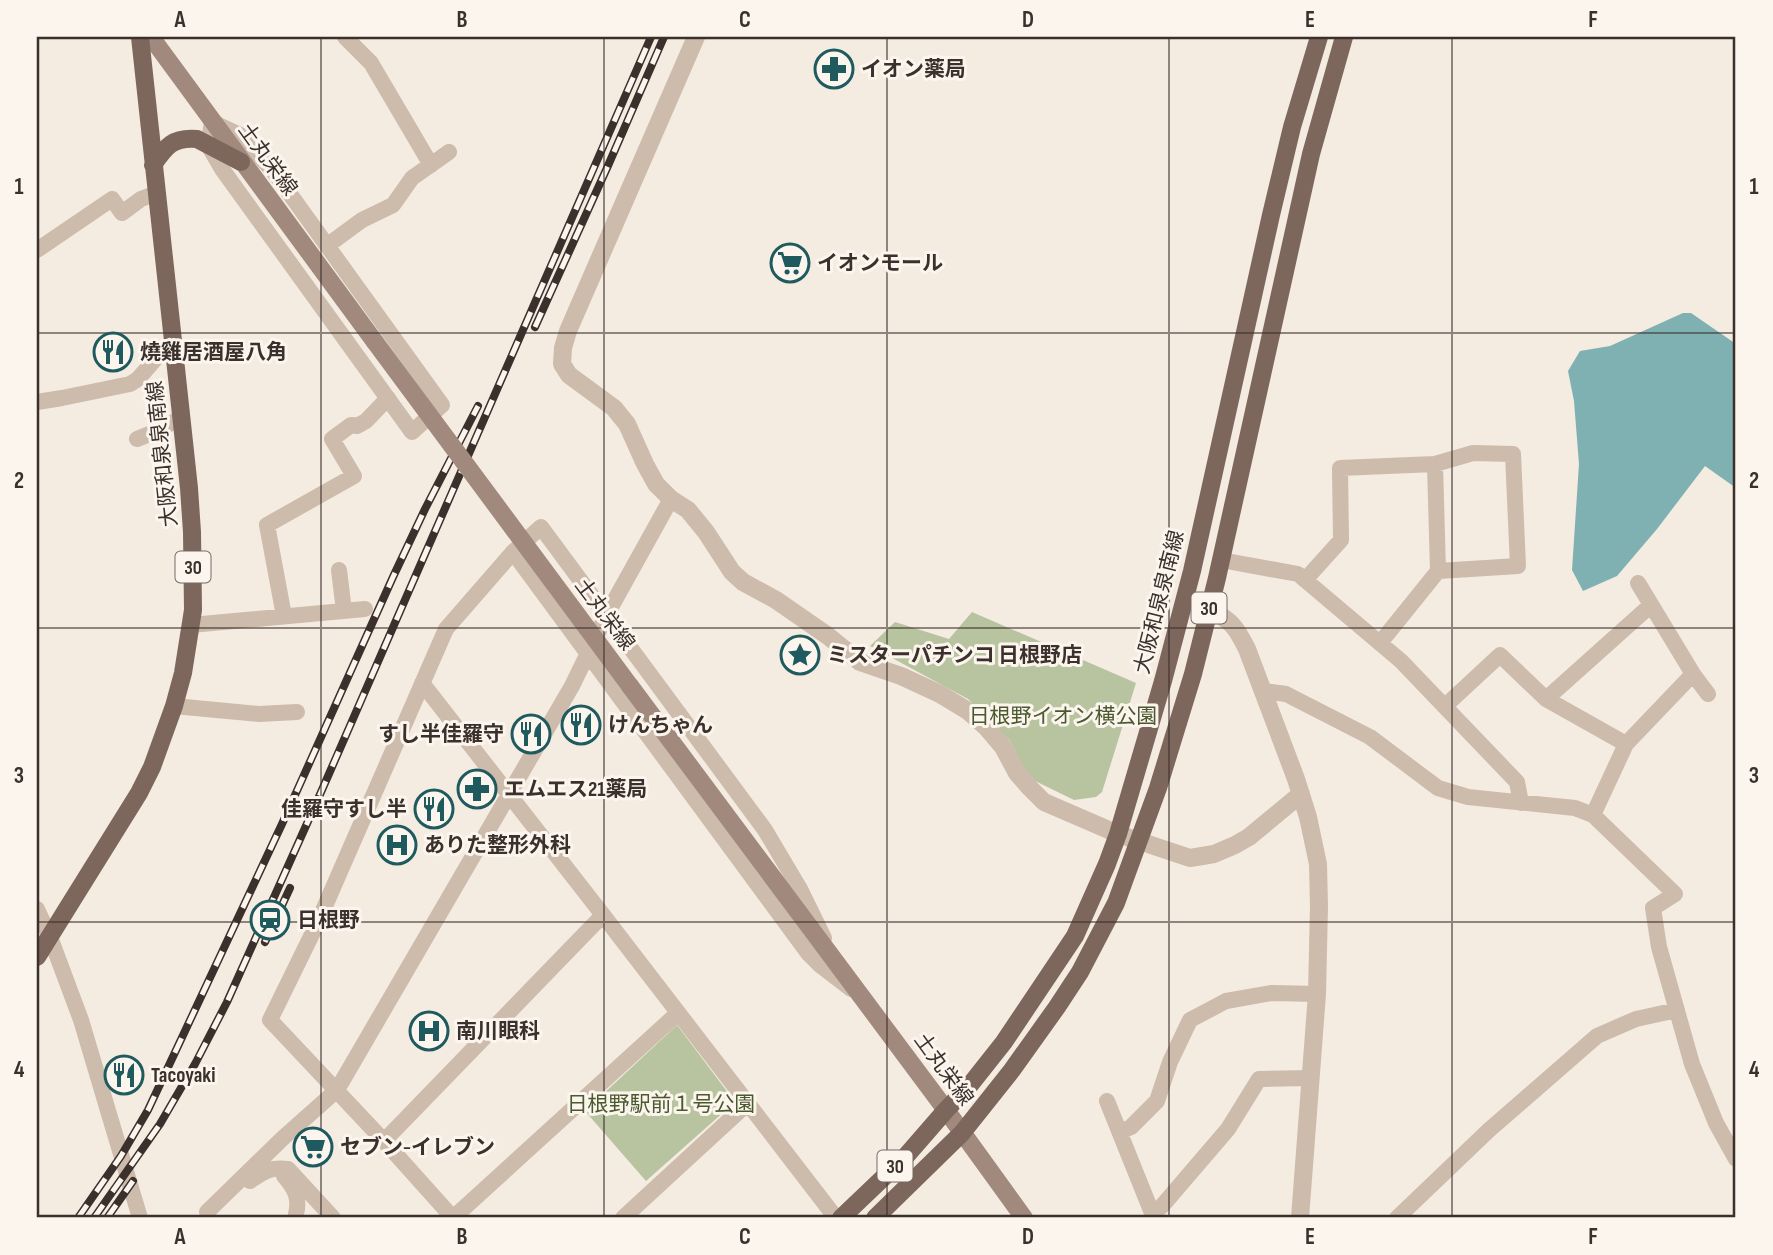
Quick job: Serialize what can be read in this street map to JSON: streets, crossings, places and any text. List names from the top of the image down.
{
  "streets": {
    "main road": ["土丸栄線", "大阪和泉泉南線", "30"]
  },
  "crossings": [
    ["土丸栄線", "大阪和泉泉南線"],
    ["土丸栄線", "30"]
  ],
  "parks": ["日根野イオン横公園", "日根野駅前１号公園"],
  "places": {
    "pharmacy": ["イオン薬局", "エムエス21薬局"],
    "supermarket": ["イオンモール", "セブン-イレブン"],
    "restaurant": [
      "燒雞居酒屋八角",
      "けんちゃん",
      "すし半佳羅守",
      "佳羅守すし半",
      "Tacoyaki"
    ],
    "place": ["ミスターパチンコ 日根野店"],
    "hospital": ["ありた整形外科", "南川眼科"],
    "station": ["日根野"]
  },
  "grid": {
    "columns": [
      "A",
      "B",
      "C",
      "D",
      "E",
      "F"
    ],
    "rows": [
      "1",
      "2",
      "3",
      "4"
    ]
  }
}
